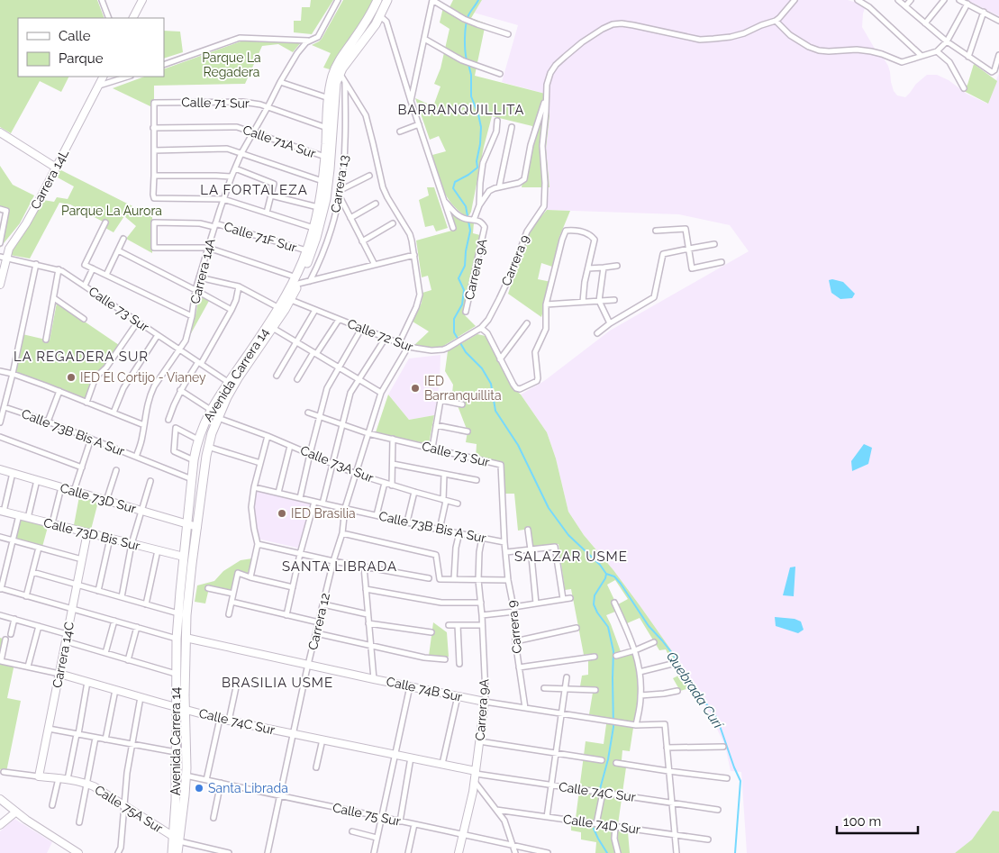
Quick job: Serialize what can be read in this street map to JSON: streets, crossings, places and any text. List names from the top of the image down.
{
  "streets": {
    "main road": ["Avenida Carrera 14"],
    "street": [
      "Calle 71 Sur",
      "Calle 71A Sur",
      "Carrera 14L",
      "Carrera 13",
      "Calle 71F Sur",
      "Carrera 9",
      "Carrera 9A",
      "Carrera 14A",
      "Calle 73 Sur",
      "Calle 72 Sur",
      "Calle 73B Bis A Sur",
      "Calle 73A Sur",
      "Calle 73D Sur",
      "Calle 73D Bis Sur",
      "Carrera 12",
      "Carrera 14C",
      "Calle 74B Sur",
      "Calle 74C Sur",
      "Calle 75A Sur",
      "Calle 75 Sur",
      "Calle 74D Sur"
    ]
  },
  "crossings": [
    ["Calle 71 Sur", "Calle 71A Sur"],
    ["Calle 71 Sur", "Carrera 14A"],
    ["Calle 71 Sur", "Avenida Carrera 14"],
    ["Calle 71A Sur", "Carrera 14A"],
    ["Calle 71A Sur", "Avenida Carrera 14"],
    ["Carrera 14L", "Calle 73 Sur"],
    ["Calle 71F Sur", "Carrera 14A"],
    ["Calle 71F Sur", "Avenida Carrera 14"],
    ["Carrera 9", "Calle 73 Sur"],
    ["Carrera 9", "Calle 72 Sur"],
    ["Carrera 9", "Calle 73B Bis A Sur"],
    ["Carrera 9", "Calle 74B Sur"],
    ["Carrera 9A", "Calle 73B Bis A Sur"],
    ["Carrera 9A", "Calle 74B Sur"],
    ["Carrera 9A", "Calle 74C Sur"],
    ["Carrera 9A", "Calle 75 Sur"],
    ["Carrera 14A", "Calle 73 Sur"],
    ["Carrera 14A", "Calle 73B Bis A Sur"],
    ["Calle 73 Sur", "Avenida Carrera 14"],
    ["Calle 73 Sur", "Carrera 12"],
    ["Calle 72 Sur", "Avenida Carrera 14"],
    ["Calle 72 Sur", "Carrera 12"],
    ["Avenida Carrera 14", "Calle 73B Bis A Sur"],
    ["Avenida Carrera 14", "Calle 73A Sur"],
    ["Avenida Carrera 14", "Calle 73D Sur"],
    ["Avenida Carrera 14", "Calle 73D Bis Sur"],
    ["Avenida Carrera 14", "Calle 74B Sur"],
    ["Avenida Carrera 14", "Calle 74C Sur"],
    ["Avenida Carrera 14", "Calle 75A Sur"],
    ["Avenida Carrera 14", "Calle 75 Sur"],
    ["Calle 73B Bis A Sur", "Carrera 12"],
    ["Calle 73A Sur", "Carrera 12"],
    ["Calle 73D Bis Sur", "Carrera 14C"],
    ["Carrera 12", "Calle 74B Sur"],
    ["Carrera 12", "Calle 74C Sur"],
    ["Carrera 12", "Calle 75 Sur"],
    ["Carrera 14C", "Calle 74C Sur"],
    ["Carrera 14C", "Calle 75A Sur"]
  ],
  "districts": [
    "BARRANQUILLITA",
    "LA FORTALEZA",
    "LA REGADERA SUR",
    "SALAZAR USME",
    "SANTA LIBRADA",
    "BRASILIA USME"
  ],
  "water": ["Quebrada Curí"],
  "parks": ["Parque La Regadera", "Parque La Aurora"],
  "places": [
    "IED El Cortijo - Vianey",
    "IED Barranquillita",
    "IED Brasilia",
    "Santa Librada"
  ],
  "legend": ["Calle", "Parque"],
  "scale_bar": "100 m"
}
